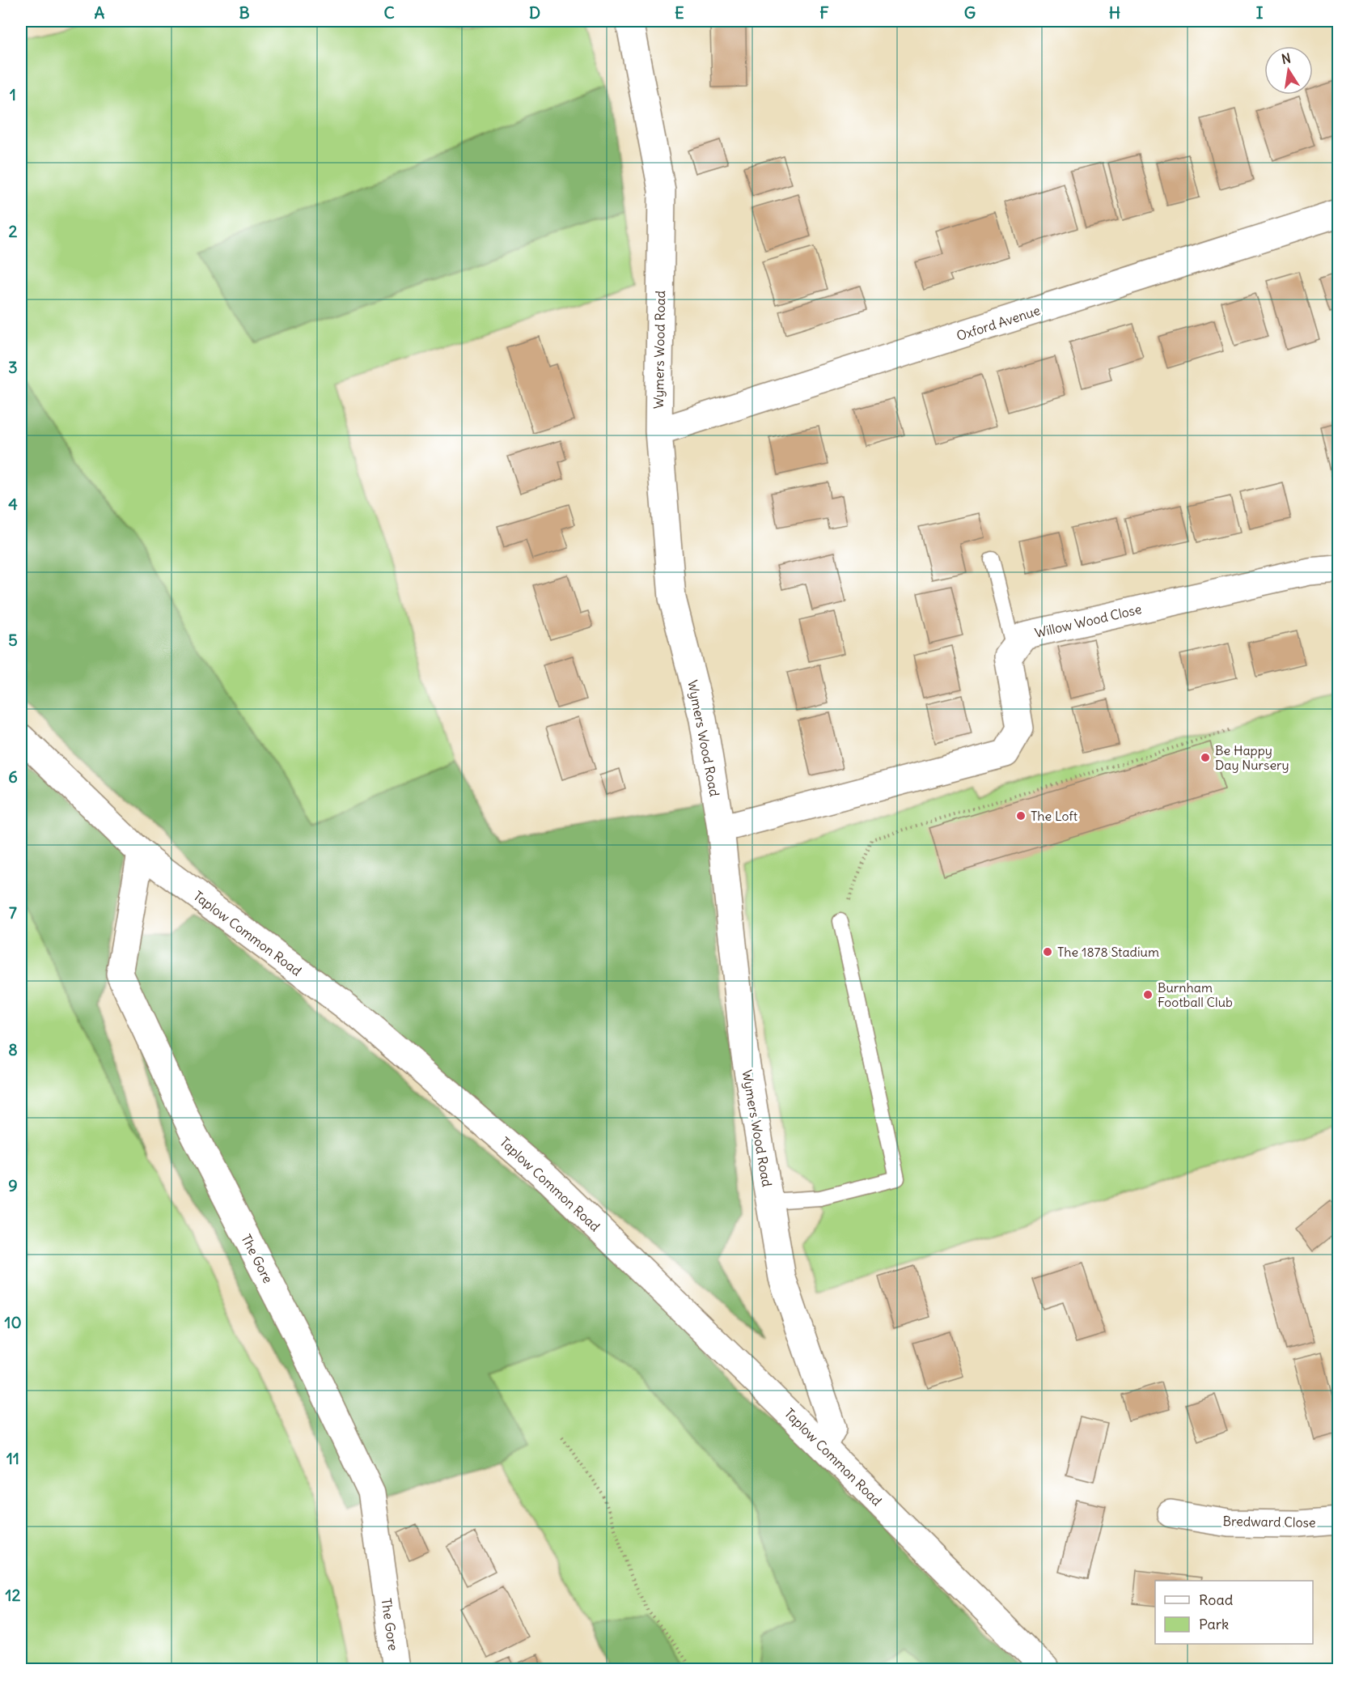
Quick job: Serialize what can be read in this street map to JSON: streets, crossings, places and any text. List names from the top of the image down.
{
  "streets": {
    "street": [
      "Oxford Avenue",
      "Wymers Wood Road",
      "Willow Wood Close",
      "Taplow Common Road",
      "The Gore",
      "Bredward Close"
    ]
  },
  "crossings": [
    ["Oxford Avenue", "Wymers Wood Road"],
    ["Wymers Wood Road", "Taplow Common Road"],
    ["Taplow Common Road", "The Gore"]
  ],
  "places": [
    "Be Happy Day Nursery",
    "The Loft",
    "The 1878 Stadium",
    "Burnham Football Club"
  ],
  "legend": ["Road", "Park"],
  "north": "top",
  "grid": {
    "columns": [
      "A",
      "B",
      "C",
      "D",
      "E",
      "F",
      "G",
      "H",
      "I"
    ],
    "rows": [
      "1",
      "2",
      "3",
      "4",
      "5",
      "6",
      "7",
      "8",
      "9",
      "10",
      "11",
      "12"
    ]
  }
}
